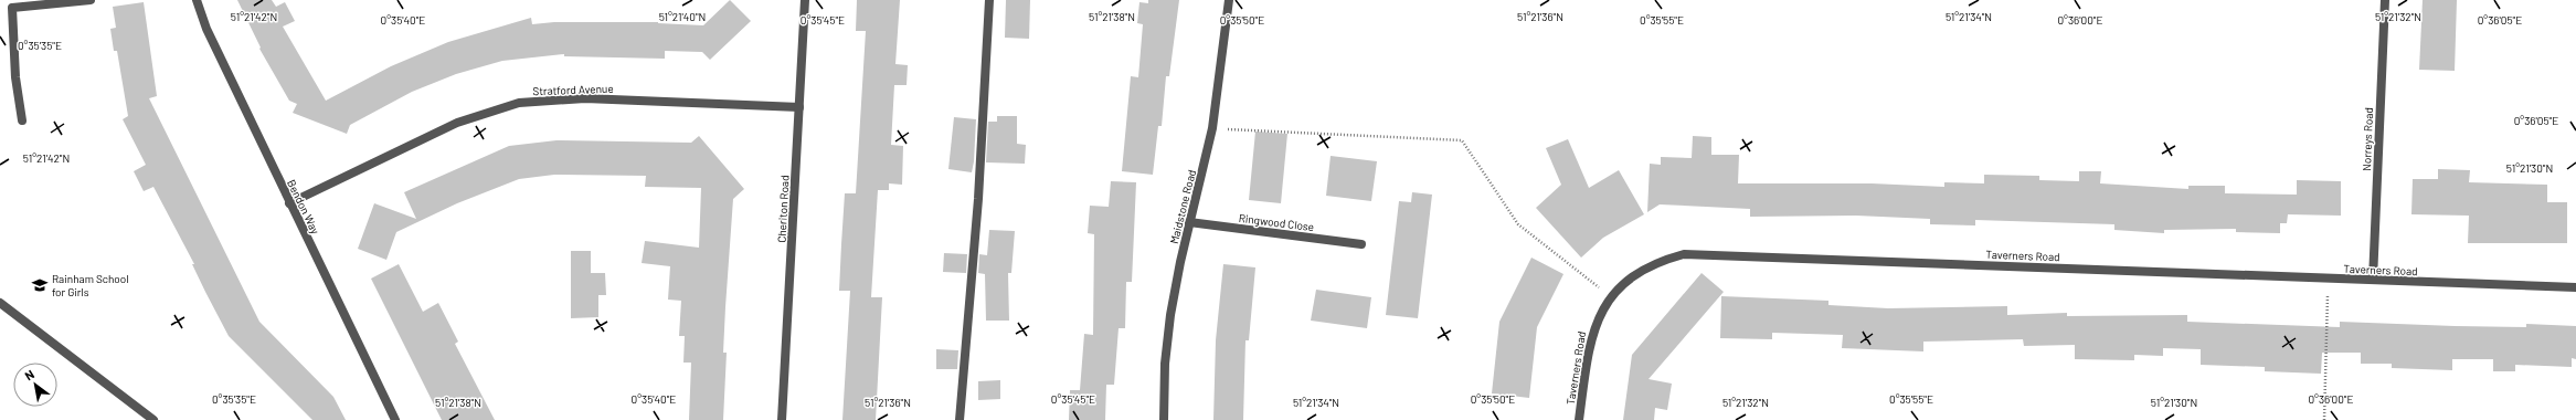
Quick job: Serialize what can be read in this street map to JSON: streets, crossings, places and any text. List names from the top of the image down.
{
  "streets": {
    "street": [
      "Stratford Avenue",
      "Norreys Road",
      "Bendon Way",
      "Maidstone Road",
      "Cheriton Road",
      "Ringwood Close",
      "Taverners Road"
    ]
  },
  "crossings": [
    ["Stratford Avenue", "Bendon Way"],
    ["Stratford Avenue", "Cheriton Road"],
    ["Norreys Road", "Taverners Road"],
    ["Maidstone Road", "Ringwood Close"]
  ],
  "places": {
    "school or university": ["Rainham School for Girls"]
  },
  "north": "top left",
  "coordinates": [
    "51°21'38\"N",
    "51°21'36\"N",
    "51°21'42\"N",
    "51°21'40\"N",
    "51°21'34\"N",
    "51°21'32\"N",
    "0°36'05\"E",
    "0°35'40\"E",
    "0°35'50\"E",
    "0°35'55\"E",
    "0°36'00\"E",
    "0°35'45\"E",
    "0°35'35\"E",
    "51°21'30\"N"
  ]
}
